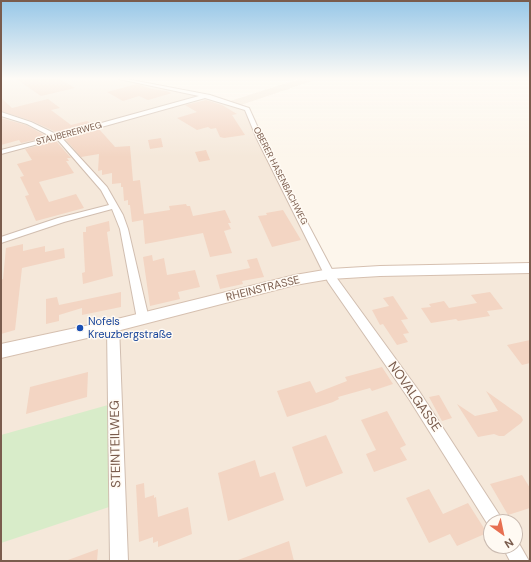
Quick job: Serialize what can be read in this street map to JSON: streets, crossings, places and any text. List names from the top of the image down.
{
  "streets": {
    "main road": ["RHEINSTRASSE"],
    "street": [
      "STAUBERERWEG",
      "OBERER HASENBACHWEG",
      "NOVALGASSE",
      "STEINTEILWEG"
    ]
  },
  "crossings": [
    ["OBERER HASENBACHWEG", "RHEINSTRASSE"],
    ["OBERER HASENBACHWEG", "NOVALGASSE"],
    ["RHEINSTRASSE", "NOVALGASSE"],
    ["RHEINSTRASSE", "STEINTEILWEG"]
  ],
  "places": ["Nofels Kreuzbergstraße"],
  "north": "bottom right"
}
